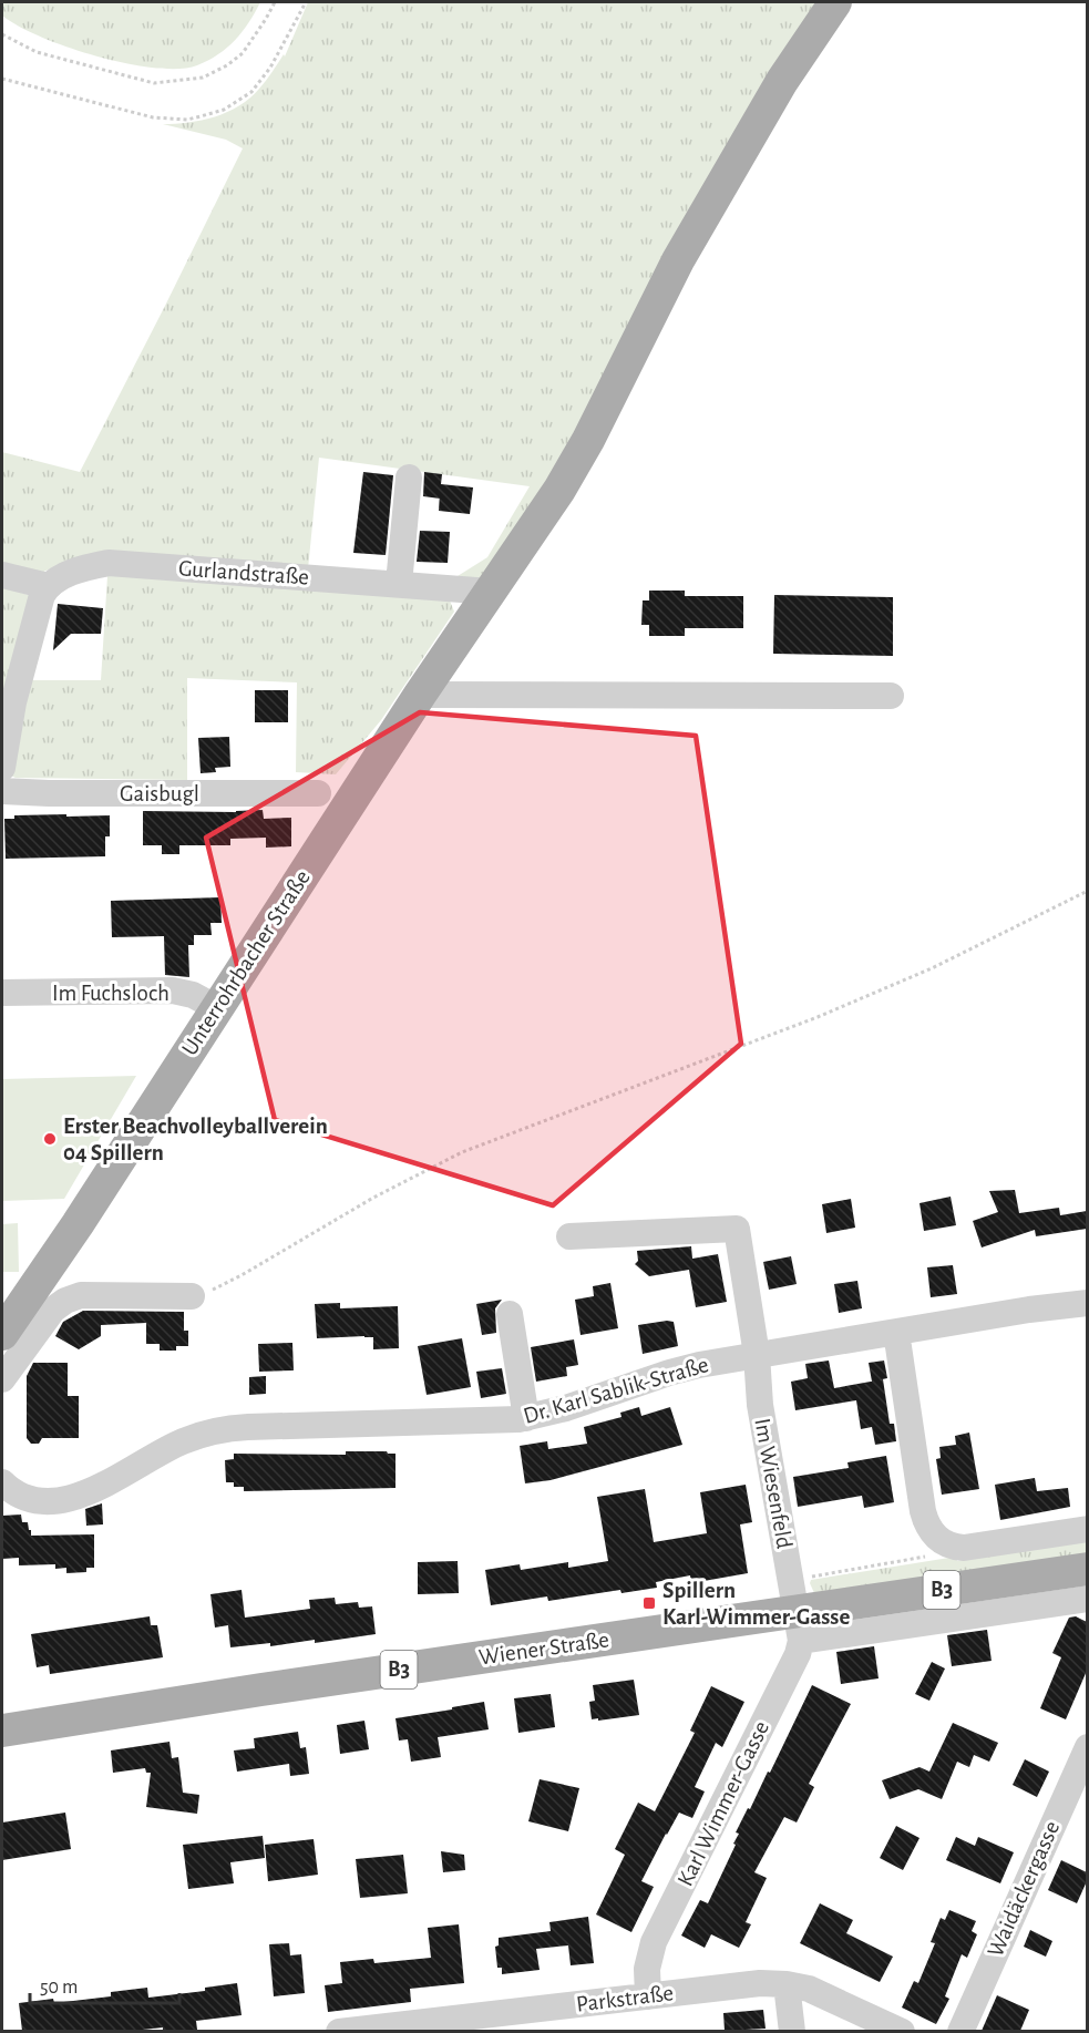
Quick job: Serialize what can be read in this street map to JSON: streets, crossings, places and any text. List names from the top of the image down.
{
  "streets": {
    "main road": ["Unterrohrbacher Straße", "B3", "Wiener Straße"],
    "street": [
      "Gurlandstraße",
      "Gaisbugl",
      "Im Fuchsloch",
      "Dr. Karl Sablik-Straße",
      "Im Wiesenfeld",
      "Karl Wimmer-Gasse",
      "Waidäckergasse",
      "Parkstraße"
    ]
  },
  "crossings": [
    ["Gurlandstraße", "Unterrohrbacher Straße"],
    ["Unterrohrbacher Straße", "Im Fuchsloch"],
    ["Dr. Karl Sablik-Straße", "Im Wiesenfeld"],
    ["Im Wiesenfeld", "Wiener Straße"],
    ["Im Wiesenfeld", "Karl Wimmer-Gasse"],
    ["Wiener Straße", "Karl Wimmer-Gasse"],
    ["Karl Wimmer-Gasse", "Parkstraße"]
  ],
  "places": {
    "other": ["Erster Beachvolleyballverein 04 Spillern"],
    "transit": ["Spillern Karl-Wimmer-Gasse"]
  },
  "scale_bar": "50 m"
}
